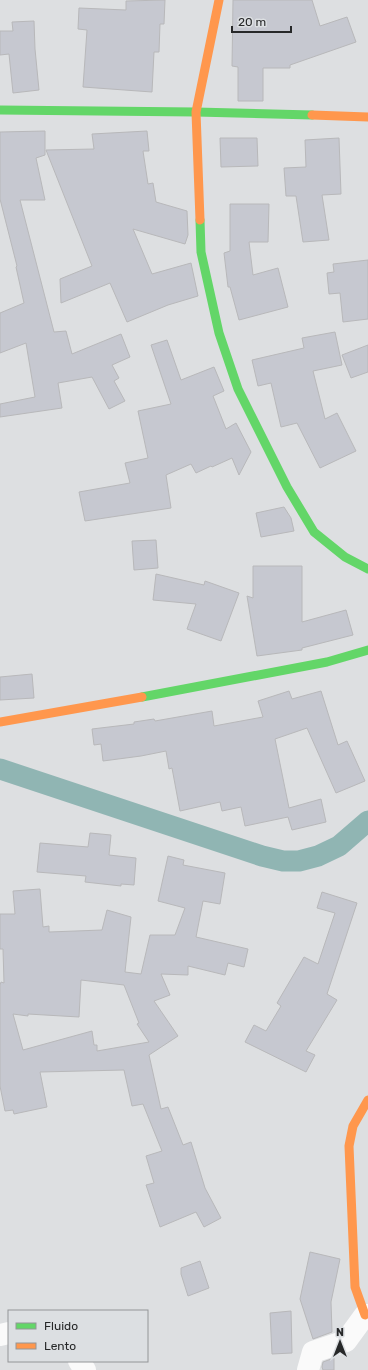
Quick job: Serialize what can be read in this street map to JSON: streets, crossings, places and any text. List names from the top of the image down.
{
  "legend": ["Fluido", "Lento"],
  "scale_bar": "20 m",
  "north": "top"
}
